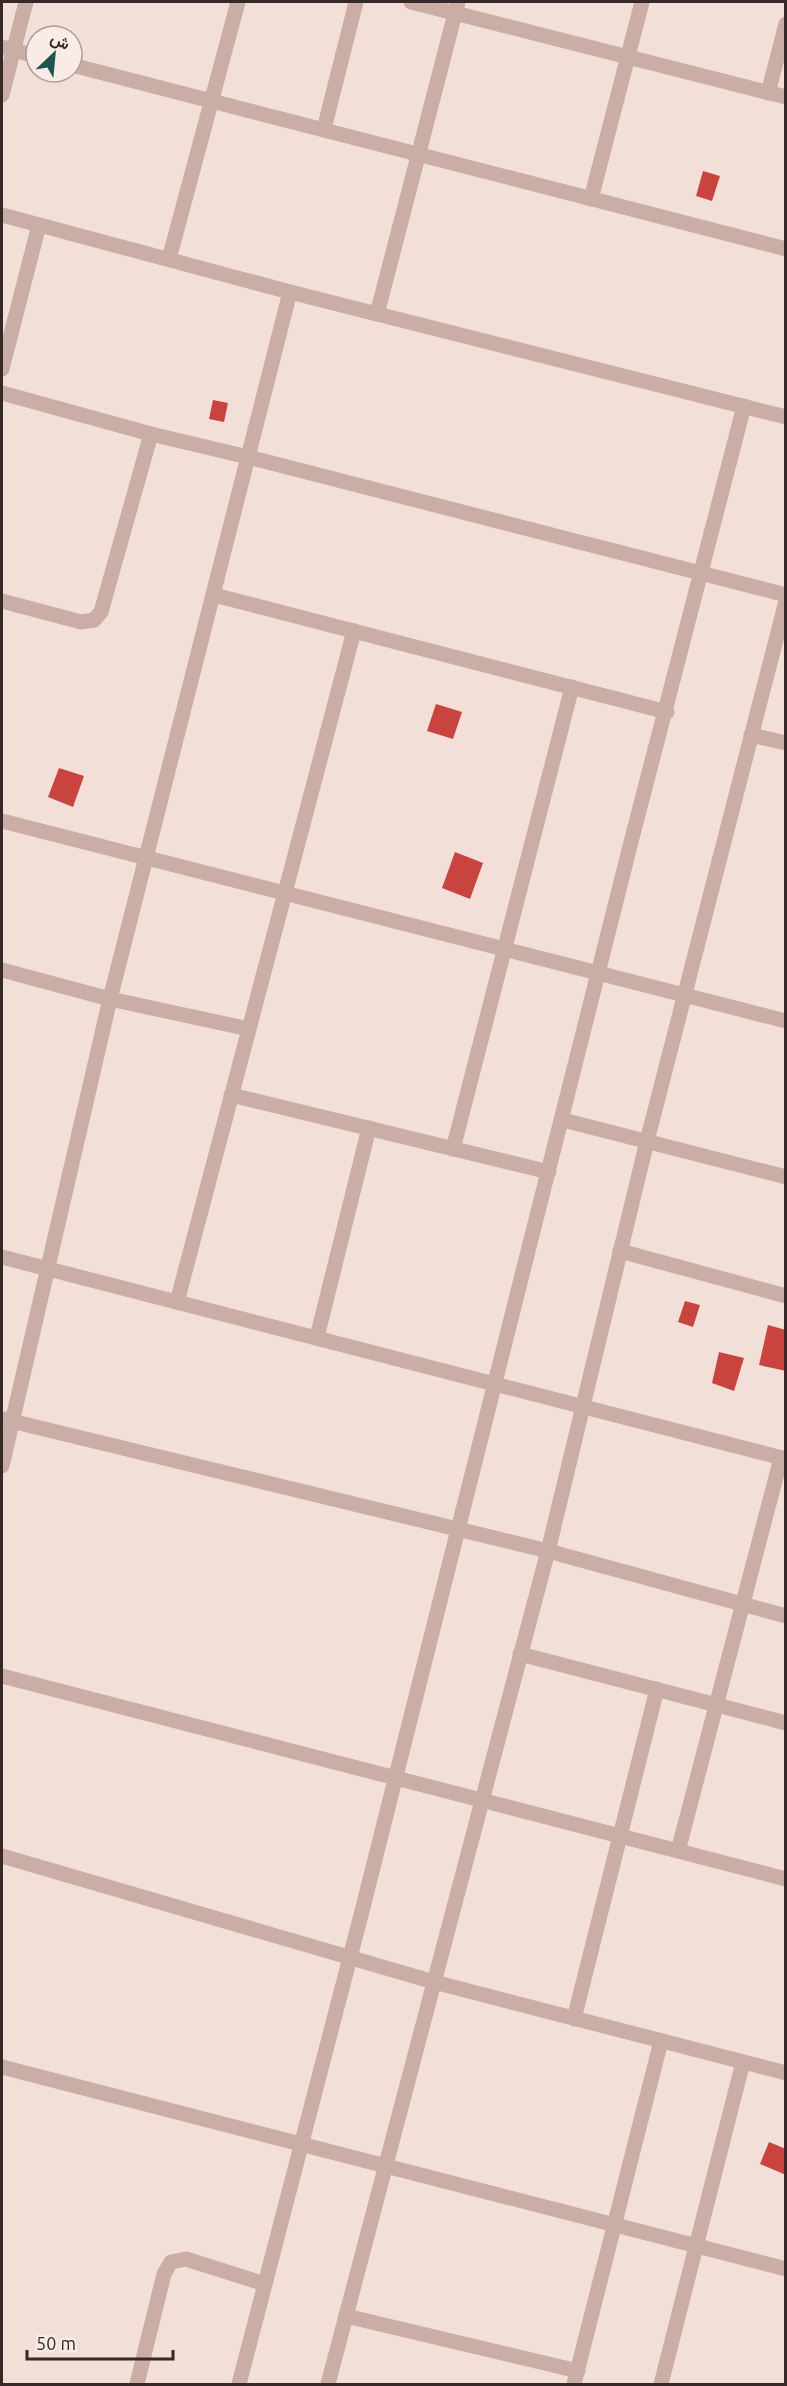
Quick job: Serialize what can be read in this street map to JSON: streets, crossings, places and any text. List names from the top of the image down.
{
  "scale_bar": "50 m",
  "north": "top right"
}
